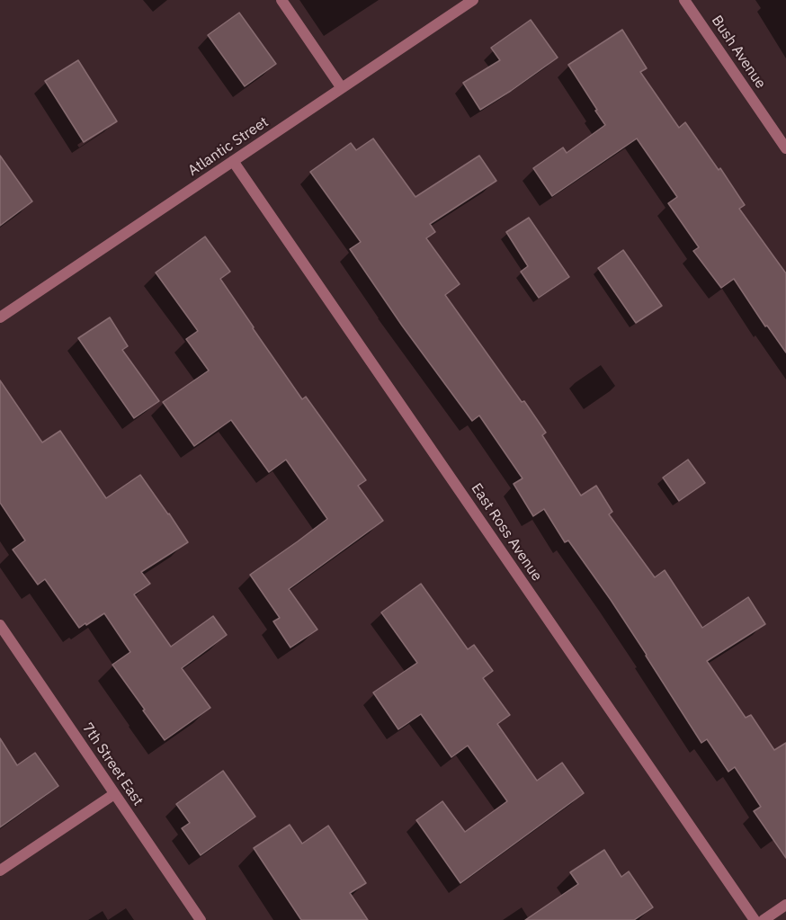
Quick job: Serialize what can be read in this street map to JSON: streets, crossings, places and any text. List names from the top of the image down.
{
  "streets": {
    "street": [
      "Bush Avenue",
      "Atlantic Street",
      "East Ross Avenue",
      "7th Street East"
    ]
  },
  "crossings": [
    ["Atlantic Street", "East Ross Avenue"]
  ]
}
